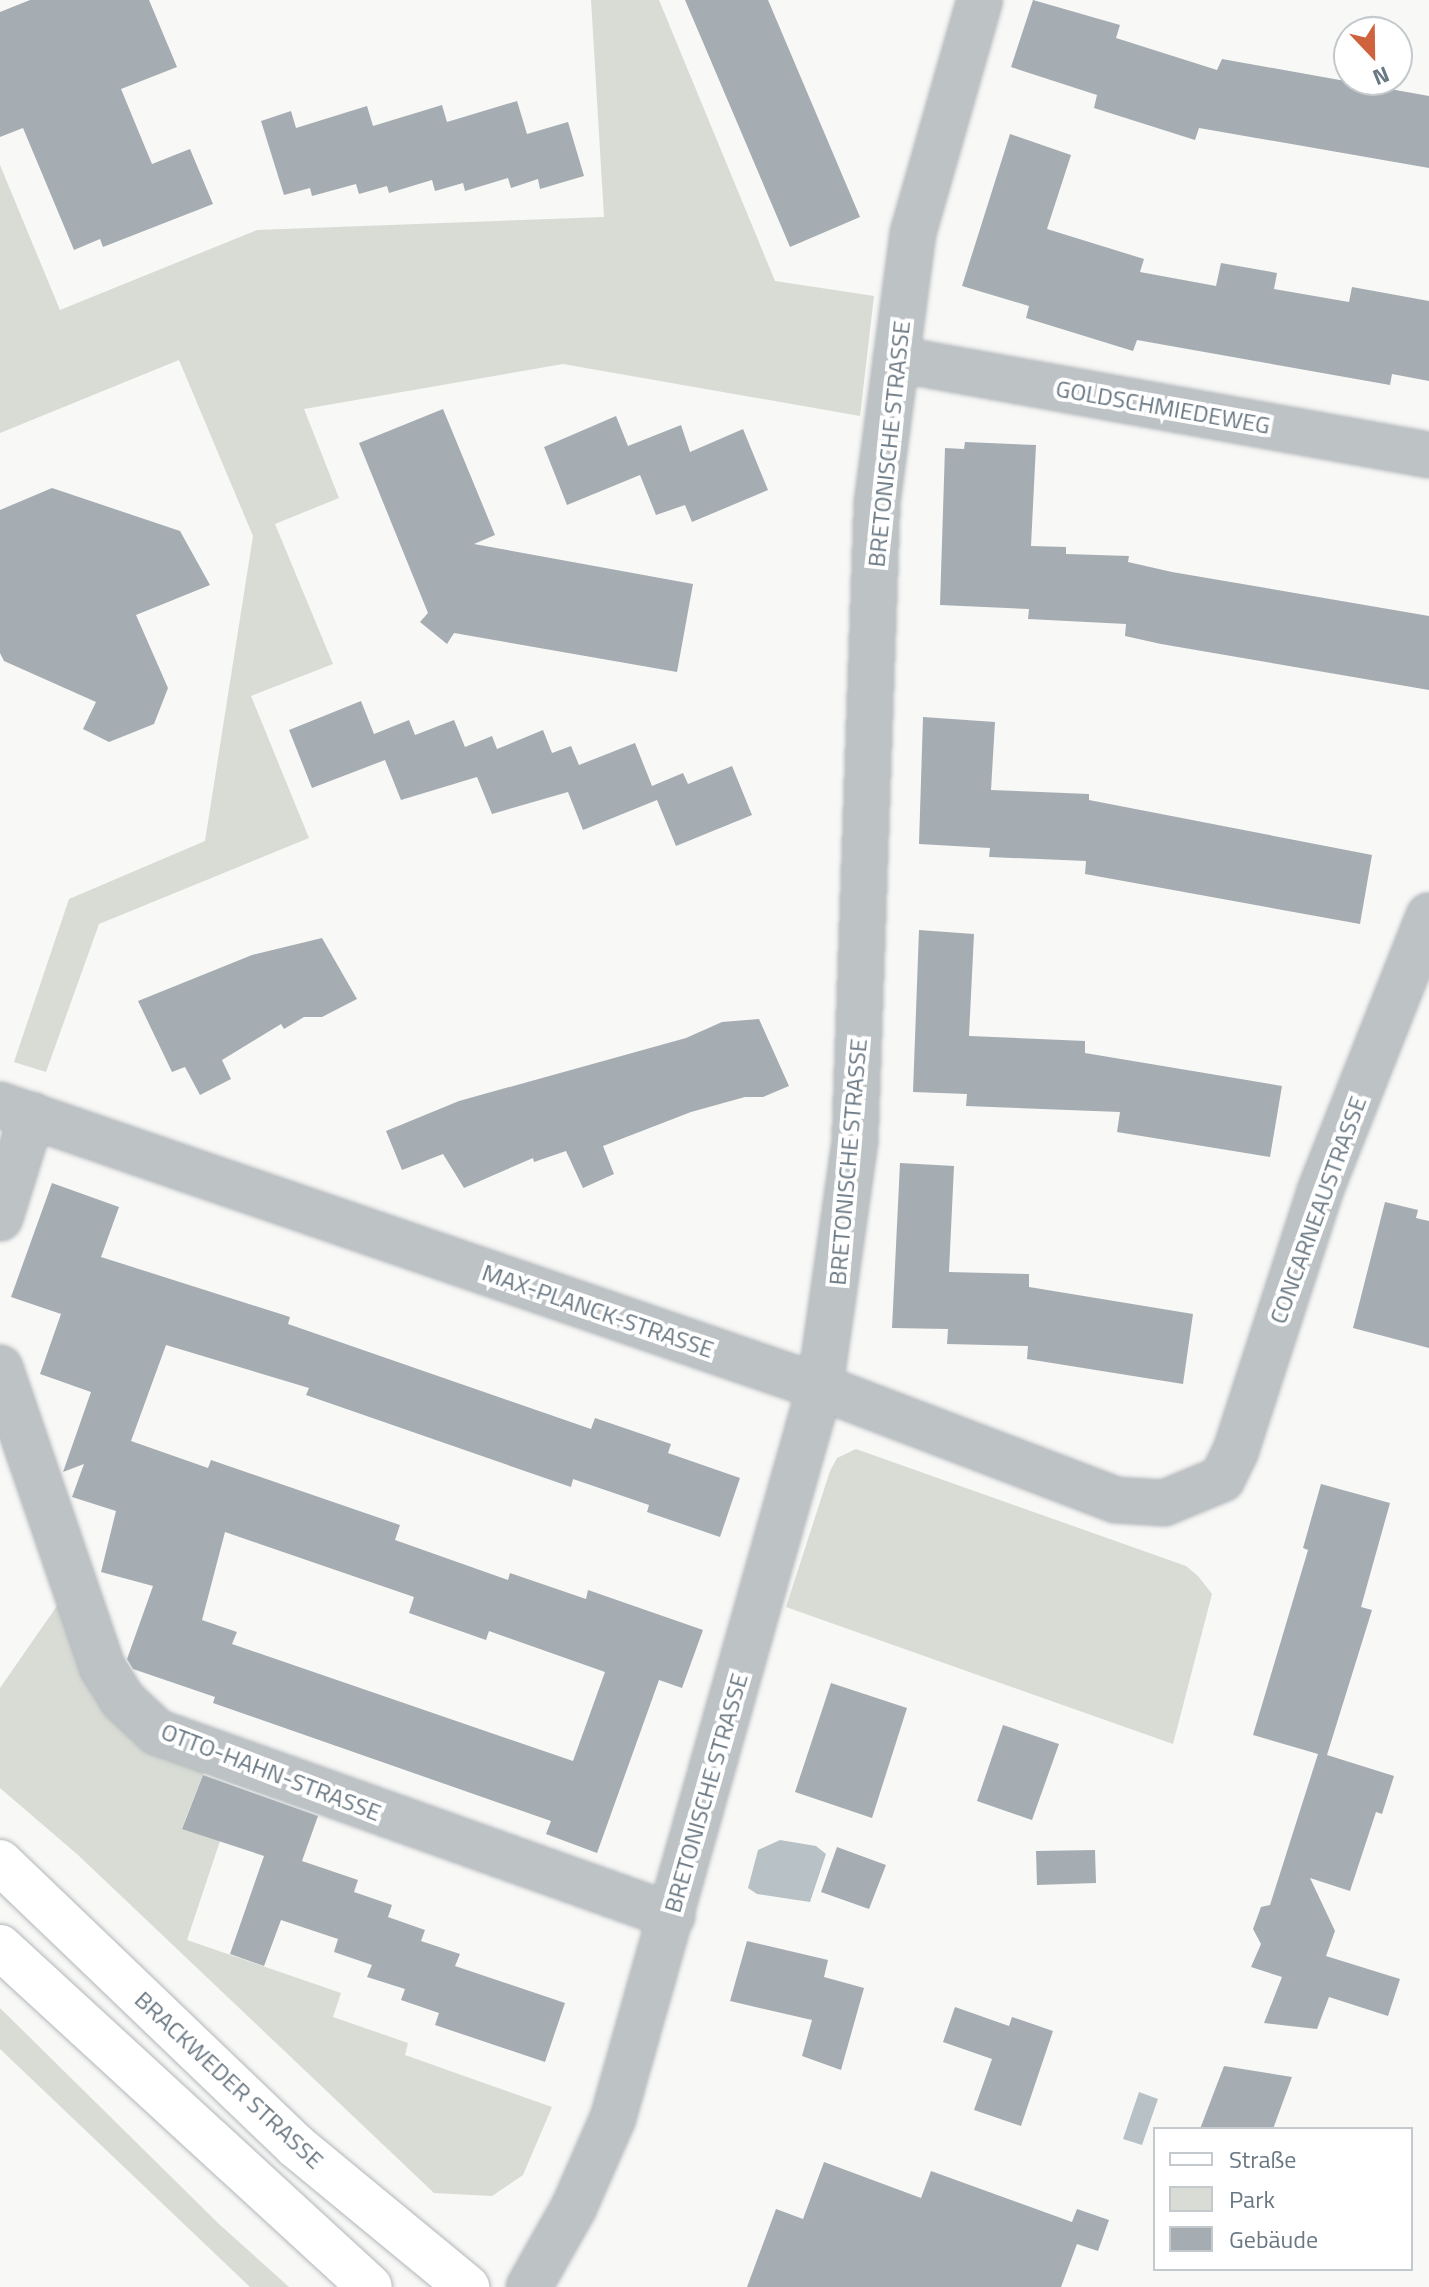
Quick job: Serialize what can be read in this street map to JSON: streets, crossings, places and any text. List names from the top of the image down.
{
  "streets": {
    "main road": ["BRACKWEDER STRASSE"],
    "street": [
      "GOLDSCHMIEDEWEG",
      "BRETONISCHE STRASSE",
      "CONCARNEAUSTRASSE",
      "MAX-PLANCK-STRASSE",
      "OTTO-HAHN-STRASSE"
    ]
  },
  "crossings": [
    ["GOLDSCHMIEDEWEG", "BRETONISCHE STRASSE"],
    ["BRETONISCHE STRASSE", "MAX-PLANCK-STRASSE"],
    ["BRETONISCHE STRASSE", "OTTO-HAHN-STRASSE"],
    ["CONCARNEAUSTRASSE", "MAX-PLANCK-STRASSE"]
  ],
  "legend": ["Straße", "Park", "Gebäude"],
  "north": "bottom"
}
